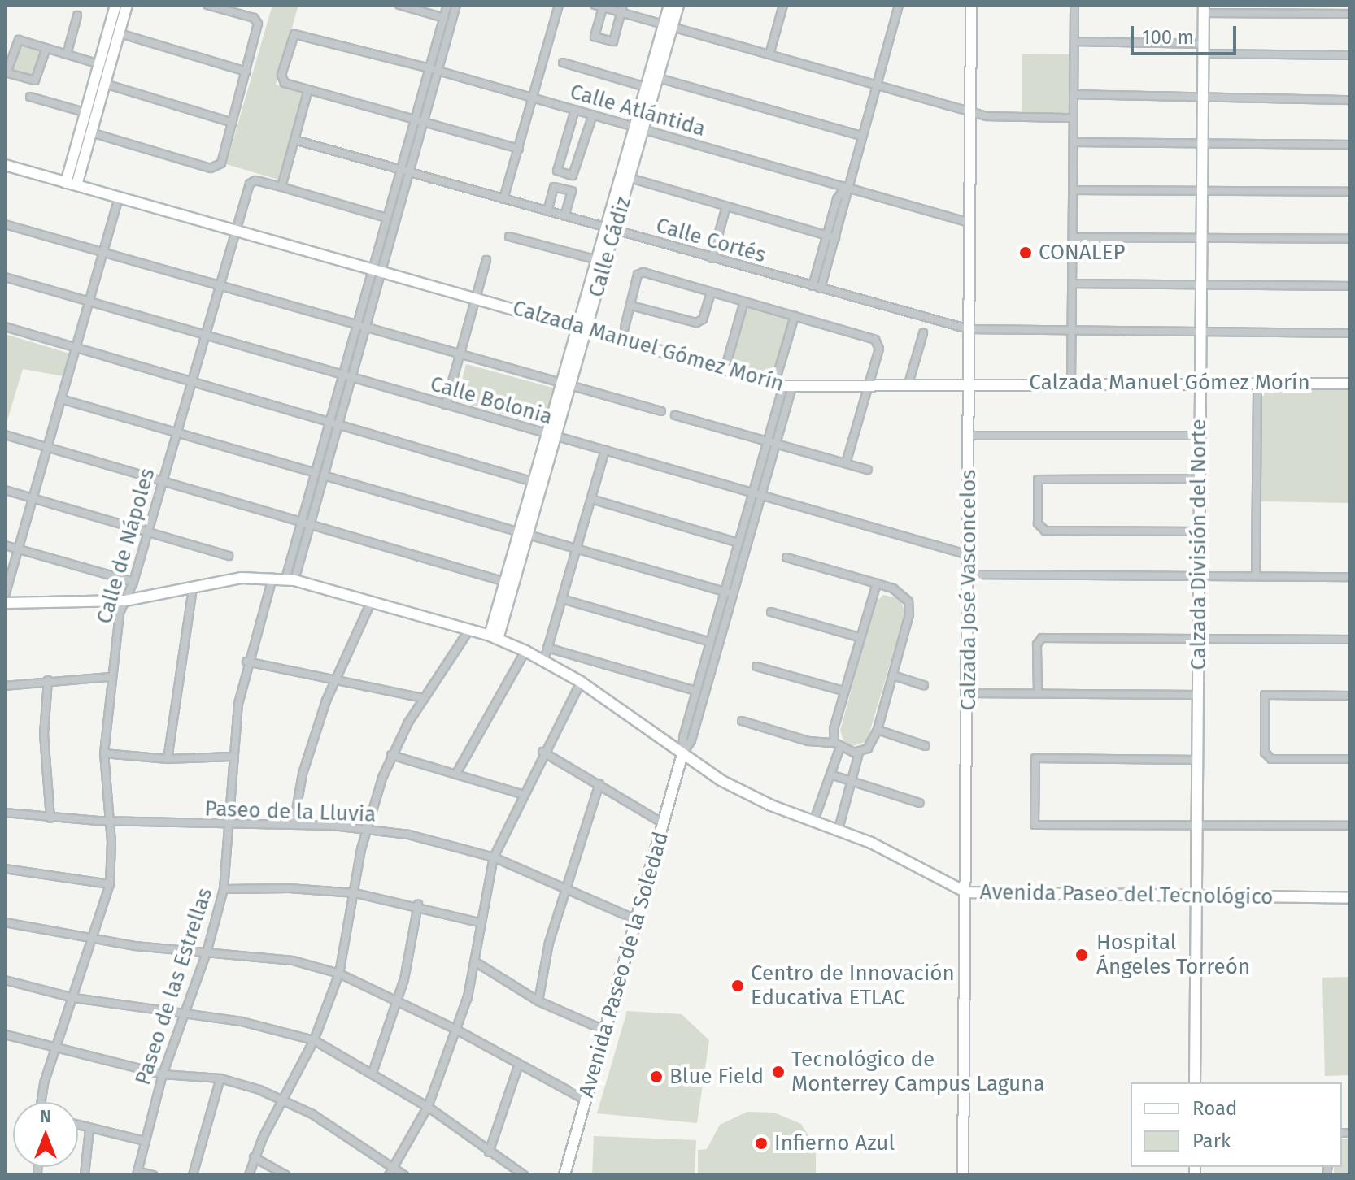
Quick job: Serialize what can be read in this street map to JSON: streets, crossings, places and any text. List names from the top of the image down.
{
  "streets": {
    "main road": [
      "Calle Cádiz",
      "Calzada Manuel Gómez Morín",
      "Calzada División del Norte",
      "Calzada José Vasconcelos",
      "Avenida Paseo del Tecnológico",
      "Avenida Paseo de la Soledad"
    ],
    "street": [
      "Calle Atlántida",
      "Calle Cortés",
      "Calle Bolonia",
      "Calle de Nápoles",
      "Paseo de la Lluvia",
      "Paseo de las Estrellas"
    ]
  },
  "crossings": [
    ["Calle Atlántida", "Calle Cádiz"],
    ["Calle Atlántida", "Calzada José Vasconcelos"],
    ["Calle Cortés", "Calle Cádiz"],
    ["Calle Cortés", "Calzada División del Norte"],
    ["Calle Cortés", "Calzada José Vasconcelos"],
    ["Calle Cádiz", "Calzada Manuel Gómez Morín"],
    ["Calle Cádiz", "Calle Bolonia"],
    ["Calle Cádiz", "Avenida Paseo del Tecnológico"],
    ["Calzada Manuel Gómez Morín", "Calzada División del Norte"],
    ["Calzada Manuel Gómez Morín", "Calle de Nápoles"],
    ["Calzada Manuel Gómez Morín", "Calzada José Vasconcelos"],
    ["Calzada Manuel Gómez Morín", "Avenida Paseo de la Soledad"],
    ["Calle Bolonia", "Calle de Nápoles"],
    ["Calle Bolonia", "Calzada José Vasconcelos"],
    ["Calle Bolonia", "Avenida Paseo de la Soledad"],
    ["Calzada División del Norte", "Avenida Paseo del Tecnológico"],
    ["Calle de Nápoles", "Paseo de la Lluvia"],
    ["Calle de Nápoles", "Avenida Paseo del Tecnológico"],
    ["Calzada José Vasconcelos", "Avenida Paseo del Tecnológico"],
    ["Paseo de la Lluvia", "Avenida Paseo de la Soledad"],
    ["Paseo de la Lluvia", "Paseo de las Estrellas"],
    ["Avenida Paseo del Tecnológico", "Avenida Paseo de la Soledad"],
    ["Avenida Paseo del Tecnológico", "Paseo de las Estrellas"]
  ],
  "places": [
    "CONALEP",
    "Hospital Ángeles Torreón",
    "Centro de Innovación Educativa ETLAC",
    "Tecnológico de Monterrey Campus Laguna",
    "Blue Field",
    "Infierno Azul"
  ],
  "legend": ["Road", "Park"],
  "scale_bar": "100 m",
  "north": "top"
}
